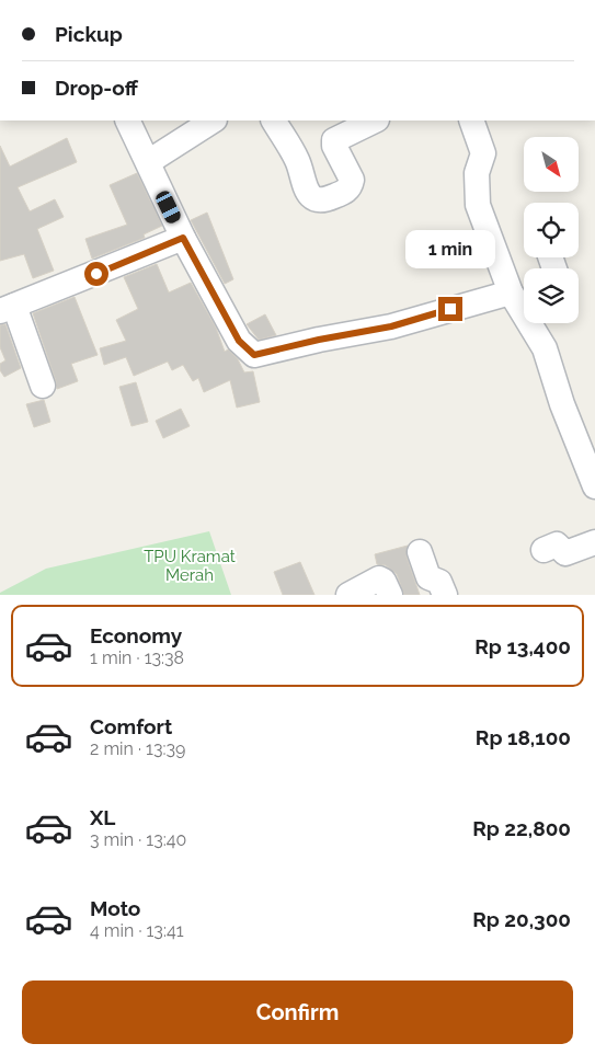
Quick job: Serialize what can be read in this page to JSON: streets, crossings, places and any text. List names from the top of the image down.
{
  "parks": ["TPU Kramat Merah"],
  "north": "bottom right",
  "page": {
    "banner": ["Pickup", "Drop-off"],
    "bubble": "1 min",
    "list": [
      {
        "name": "Economy",
        "note": "1 min · 13:38",
        "value": "Rp 13,400"
      },
      {
        "name": "Comfort",
        "note": "2 min · 13:39",
        "value": "Rp 18,100"
      },
      {
        "name": "XL",
        "note": "3 min · 13:40",
        "value": "Rp 22,800"
      },
      {
        "name": "Moto",
        "note": "4 min · 13:41",
        "value": "Rp 20,300"
      }
    ],
    "buttons": "Confirm"
  }
}
